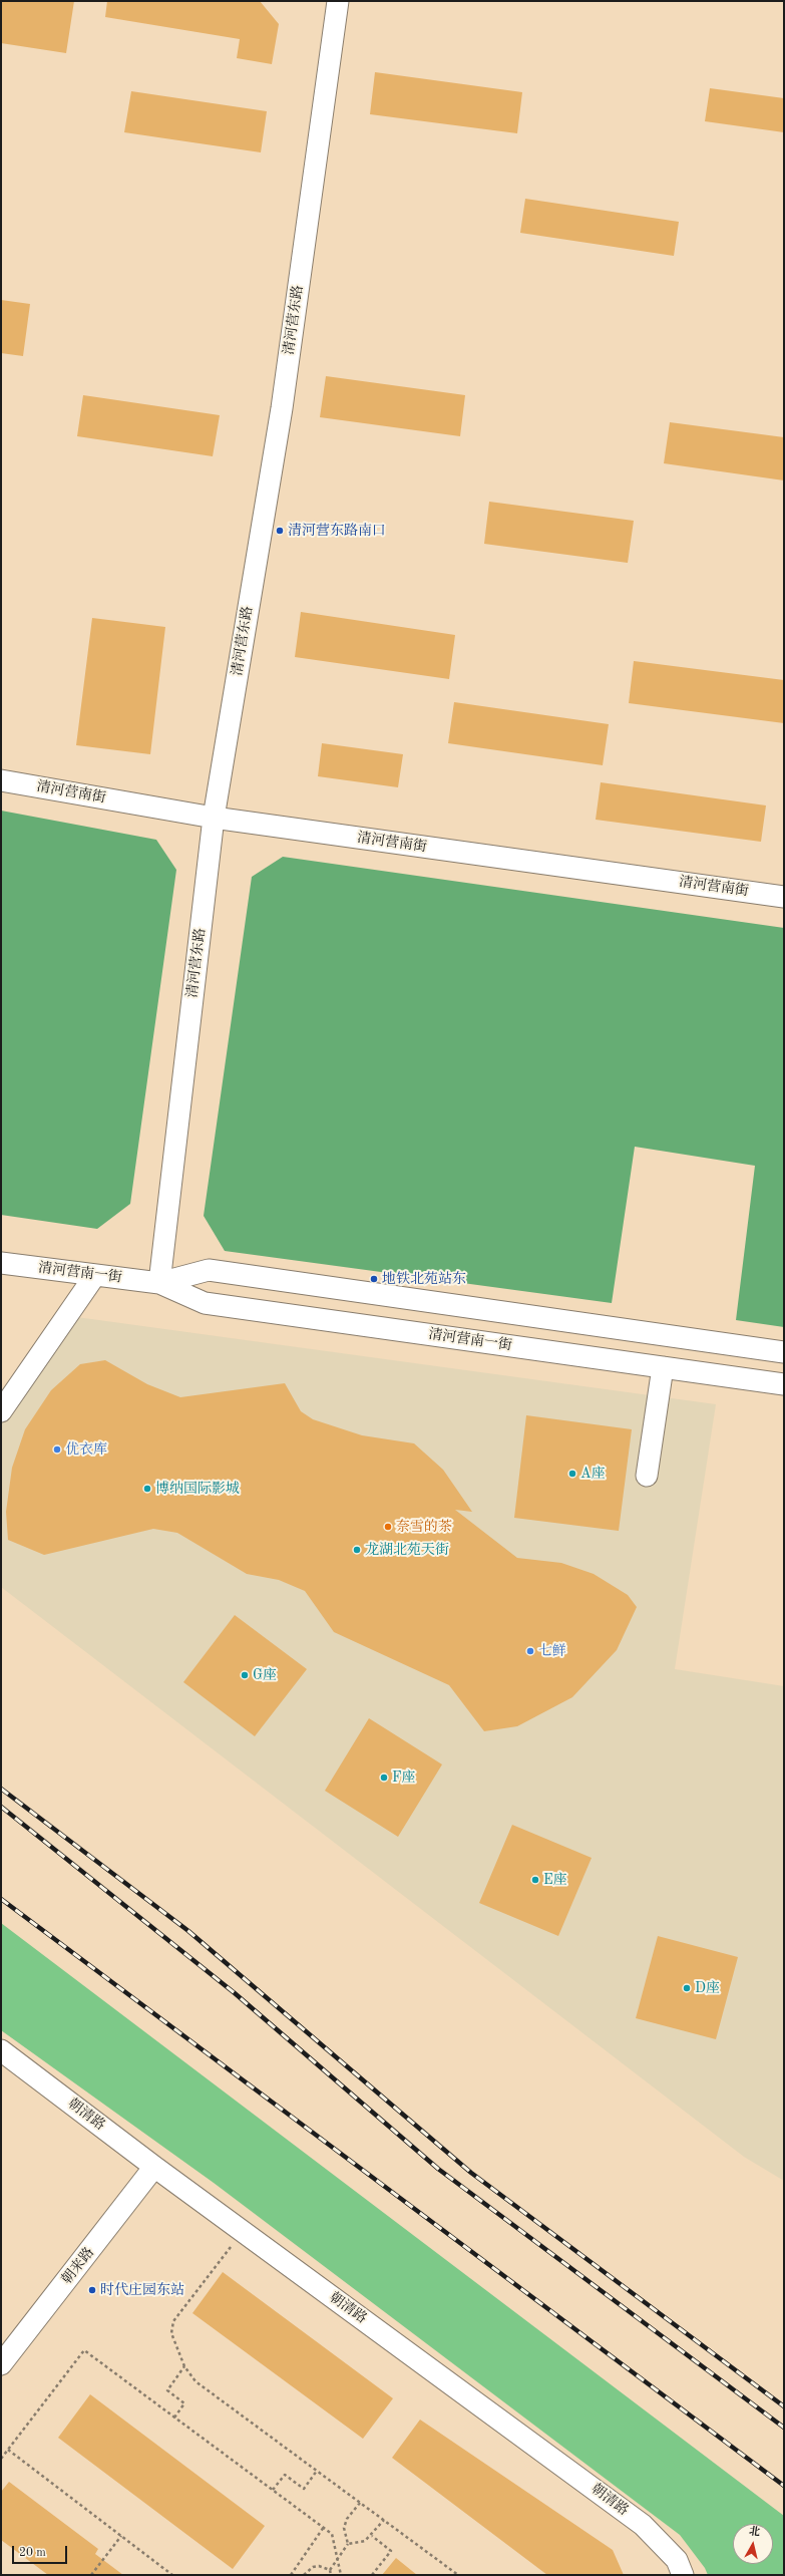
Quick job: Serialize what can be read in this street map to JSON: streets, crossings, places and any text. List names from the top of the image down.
{
  "streets": {
    "street": [
      "清河营东路",
      "清河营南街",
      "清河营南一街",
      "朝清路",
      "朝来路"
    ]
  },
  "crossings": [
    ["清河营东路", "清河营南街"],
    ["清河营东路", "清河营南一街"],
    ["朝清路", "朝来路"]
  ],
  "places": [
    "清河营东路南口",
    "地铁北苑站东",
    "优衣库",
    "A座",
    "博纳国际影城",
    "奈雪的茶",
    "龙湖北苑天街",
    "七鲜",
    "G座",
    "F座",
    "E座",
    "D座",
    "时代庄园东站"
  ],
  "scale_bar": "20 m",
  "north": "top"
}
